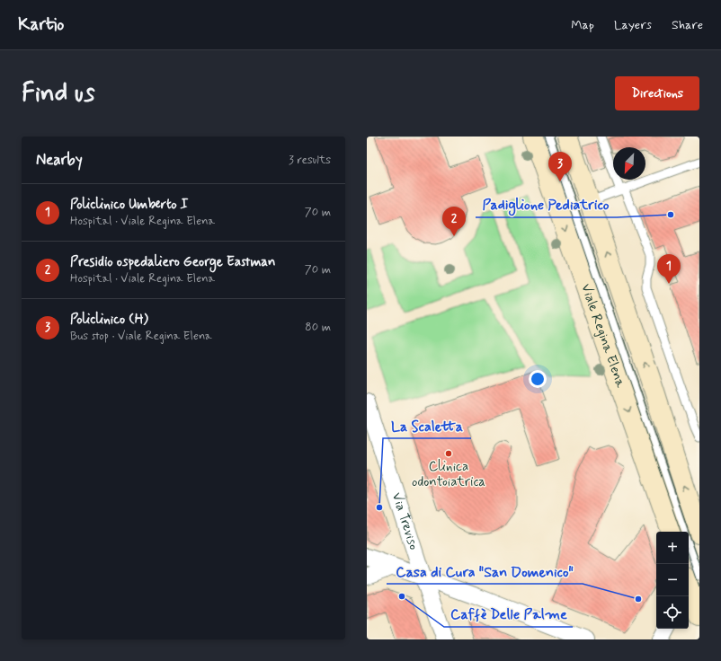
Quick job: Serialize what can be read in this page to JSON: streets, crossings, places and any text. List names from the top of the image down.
{
  "streets": {
    "main road": ["Viale Regina Elena"],
    "street": ["Via Treviso"]
  },
  "places": [
    "Padiglione Pediatrico",
    "Clinica odontoiatrica",
    "La Scaletta",
    "Caffè Delle Palme",
    "Casa di Cura \"San Domenico\""
  ],
  "north": "bottom left",
  "page": {
    "header": "Kartio",
    "nav": ["Map", "Layers", "Share"],
    "buttons": "Directions",
    "title": "Find us",
    "heading": ["Nearby", "3 results"],
    "pins": ["3", "2", "1"],
    "list": [
      {
        "mark": "1",
        "name": "Policlinico Umberto I",
        "note": "Hospital · Viale Regina Elena",
        "value": "70 m"
      },
      {
        "mark": "2",
        "name": "Presidio ospedaliero George Eastman",
        "note": "Hospital · Viale Regina Elena",
        "value": "70 m"
      },
      {
        "mark": "3",
        "name": "Policlinico (H)",
        "note": "Bus stop · Viale Regina Elena",
        "value": "80 m"
      }
    ],
    "map_buttons": ["+", "−"]
  }
}
